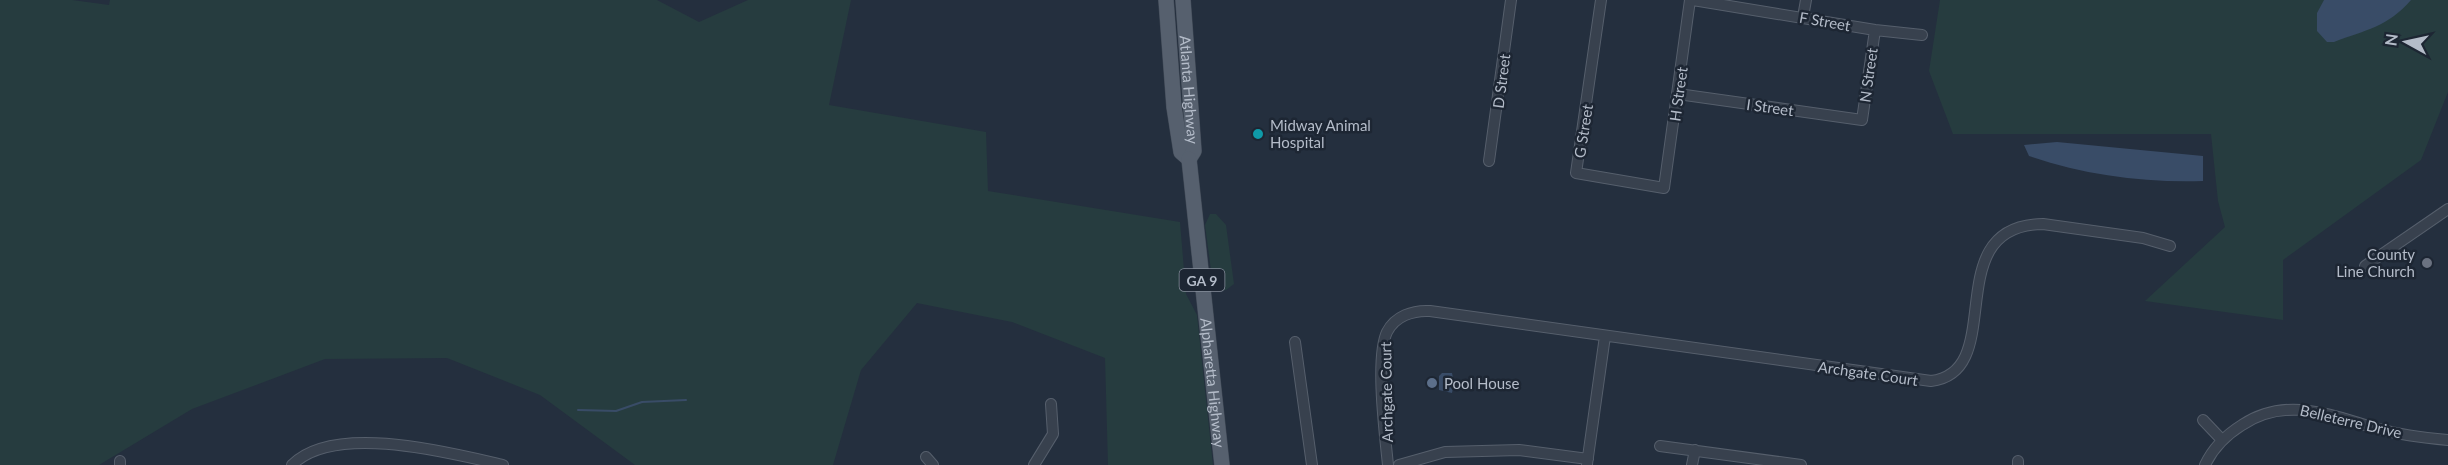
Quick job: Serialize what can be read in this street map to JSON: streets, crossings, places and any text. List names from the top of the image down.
{
  "streets": {
    "main road": ["Atlanta Highway", "GA 9", "Alpharetta Highway"],
    "street": [
      "F Street",
      "N Street",
      "D Street",
      "H Street",
      "I Street",
      "G Street",
      "Archgate Court",
      "Belleterre Drive"
    ]
  },
  "crossings": [
    ["F Street", "N Street"],
    ["F Street", "H Street"],
    ["N Street", "I Street"],
    ["Atlanta Highway", "Alpharetta Highway"],
    ["H Street", "I Street"],
    ["H Street", "G Street"]
  ],
  "places": ["Midway Animal Hospital", "County Line Church", "Pool House"],
  "north": "left"
}
